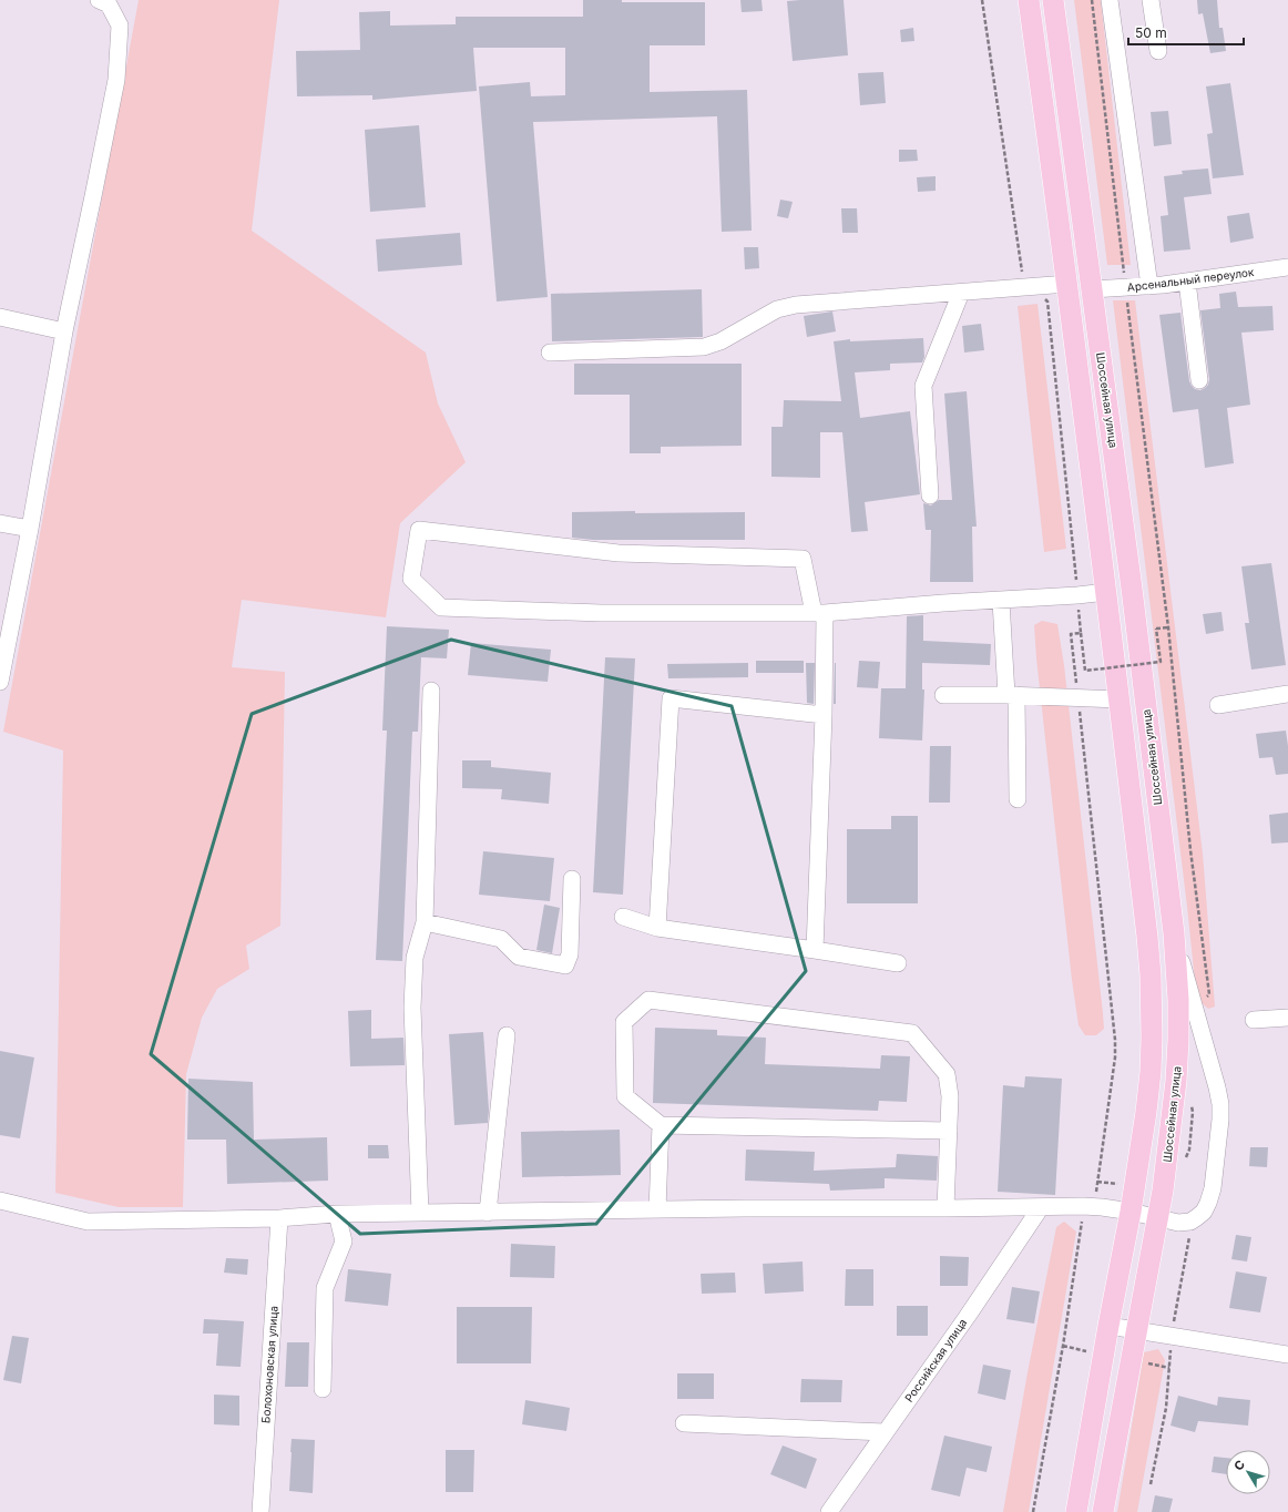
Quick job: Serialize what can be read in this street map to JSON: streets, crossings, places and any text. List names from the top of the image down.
{
  "streets": {
    "main road": ["Шоссейная улица"],
    "street": ["Арсенальный переулок", "Российская улица", "Болохоновская улица"]
  },
  "crossings": [
    ["Арсенальный переулок", "Шоссейная улица"]
  ],
  "scale_bar": "50 m",
  "north": "top left"
}
